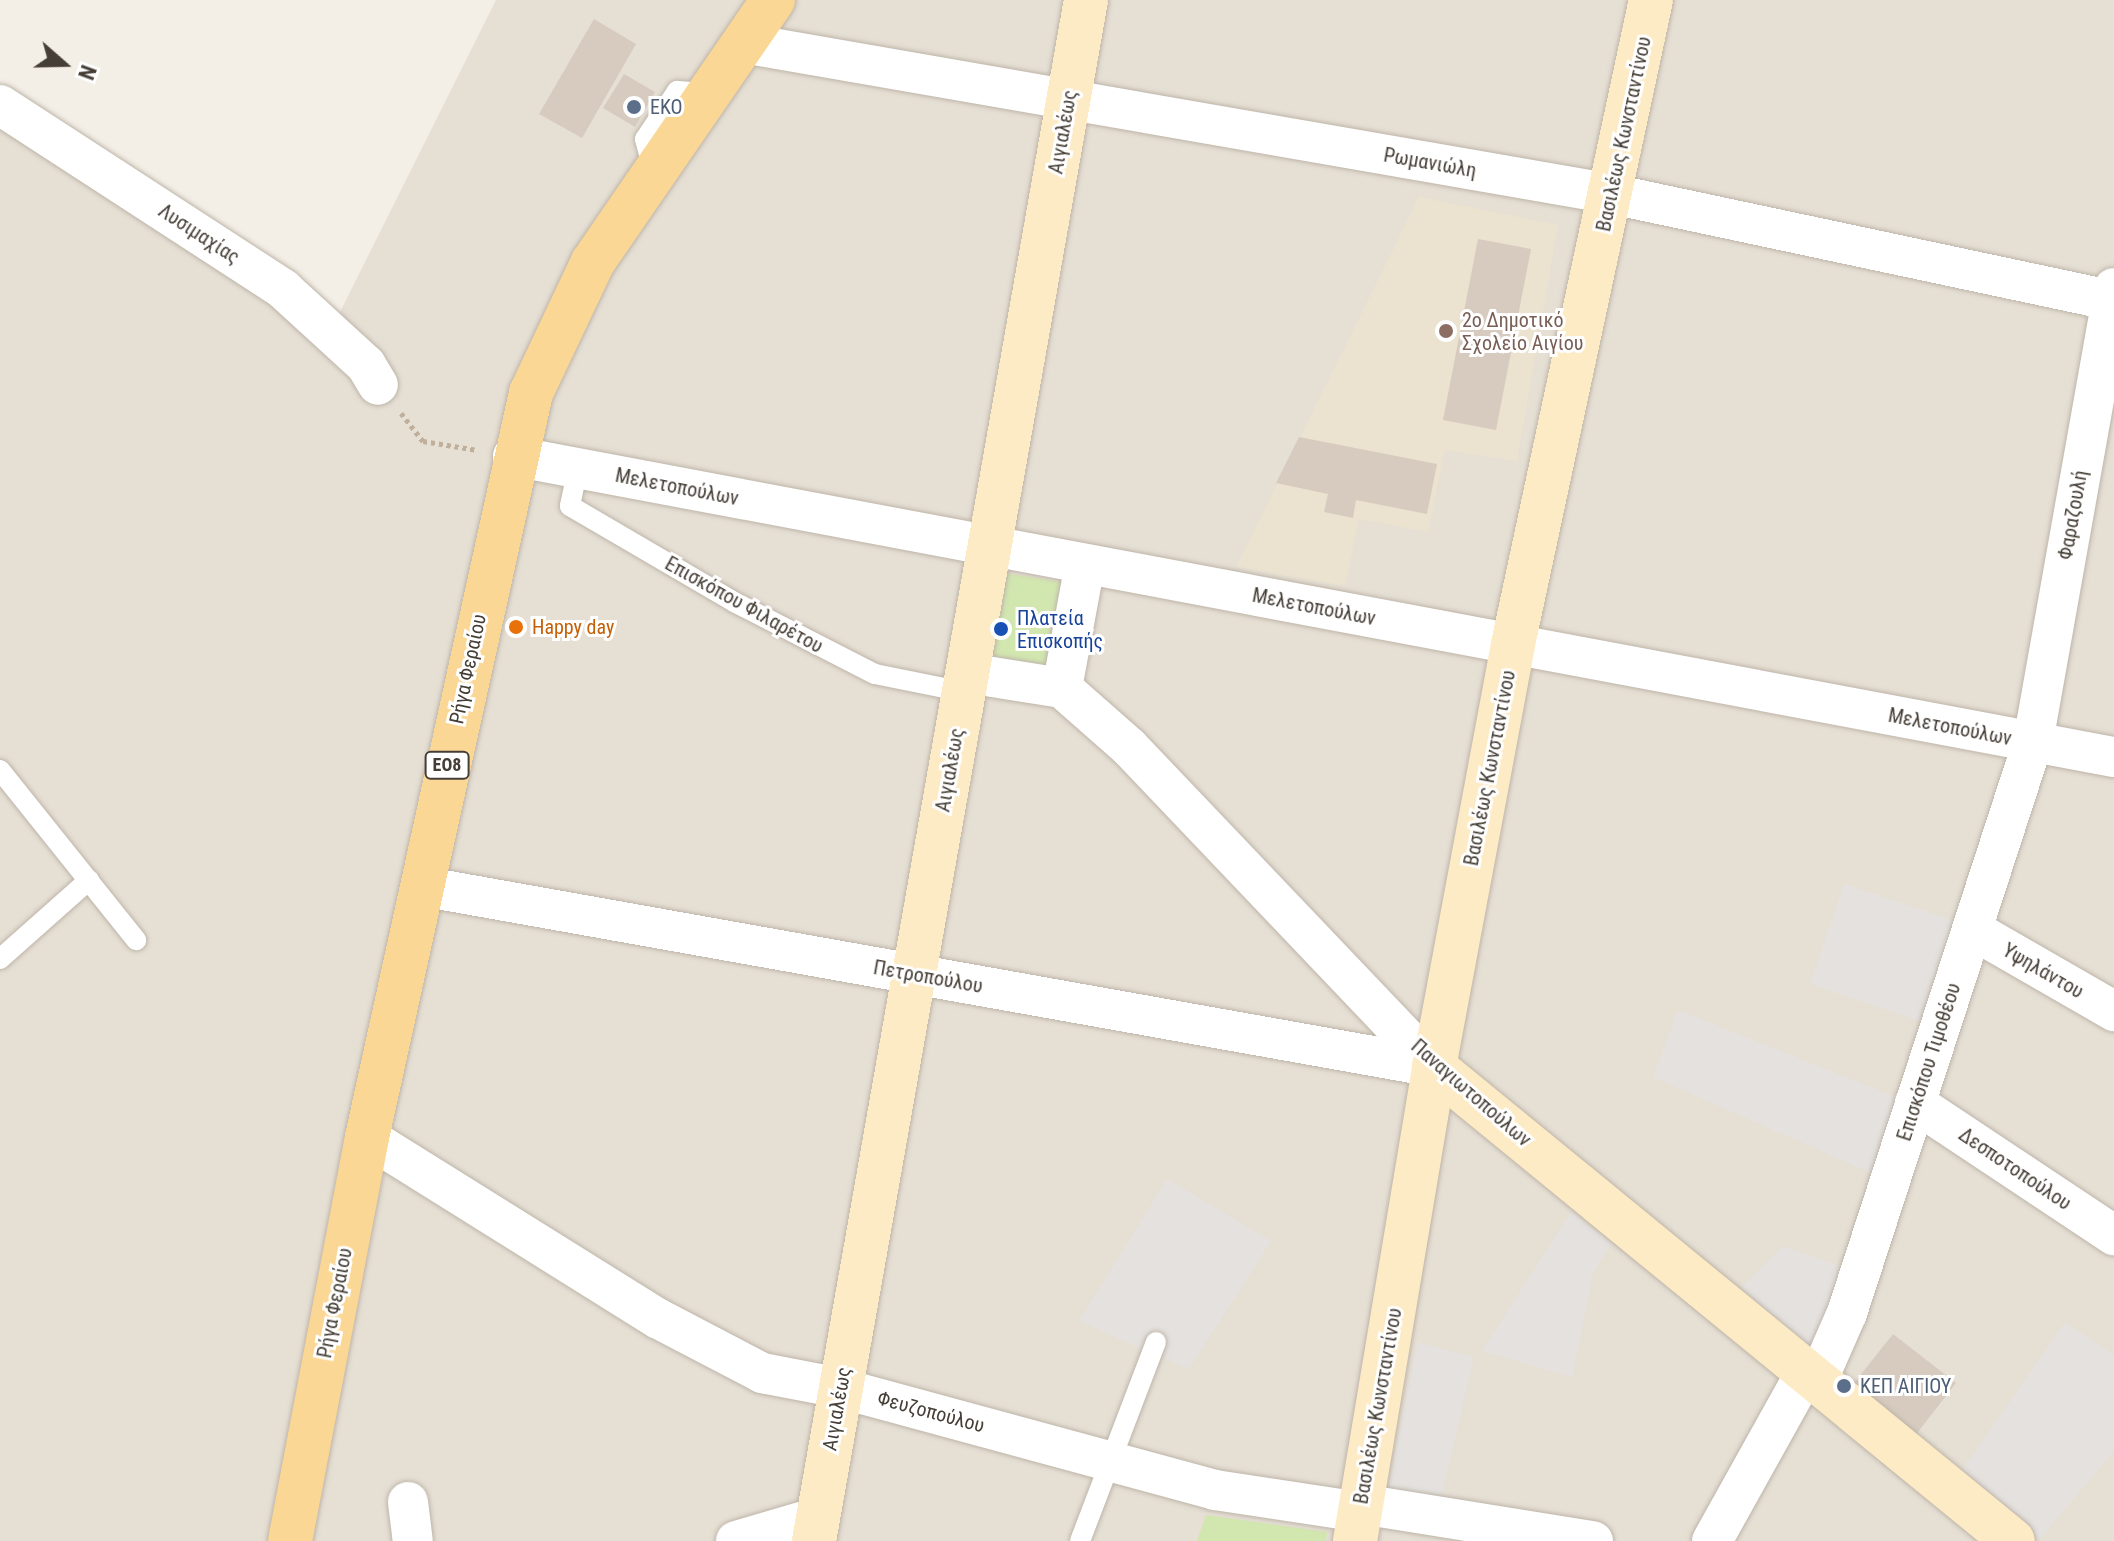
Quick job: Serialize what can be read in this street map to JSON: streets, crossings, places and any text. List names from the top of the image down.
{
  "streets": {
    "main road": ["Ρήγα Φεραίου", "ΕΟ8"],
    "street": [
      "Αιγιαλέως",
      "Βασιλέως Κωνσταντίνου",
      "Ρωμανιώλη",
      "Λυσιμαχίας",
      "Μελετοπούλων",
      "Φαραζουλή",
      "Υψηλάντου",
      "Πετροπούλου",
      "Επισκόπου Τιμοθέου",
      "Παναγιωτοπούλων",
      "Δεσποτοπούλου",
      "Φευζοπούλου"
    ],
    "lane": ["Επισκόπου Φιλαρέτου"]
  },
  "crossings": [
    ["Αιγιαλέως", "Ρωμανιώλη"],
    ["Αιγιαλέως", "Μελετοπούλων"],
    ["Αιγιαλέως", "Επισκόπου Φιλαρέτου"],
    ["Αιγιαλέως", "Πετροπούλου"],
    ["Αιγιαλέως", "Φευζοπούλου"],
    ["Βασιλέως Κωνσταντίνου", "Ρωμανιώλη"],
    ["Βασιλέως Κωνσταντίνου", "Μελετοπούλων"],
    ["Βασιλέως Κωνσταντίνου", "Πετροπούλου"],
    ["Βασιλέως Κωνσταντίνου", "Παναγιωτοπούλων"],
    ["Βασιλέως Κωνσταντίνου", "Φευζοπούλου"],
    ["Ρωμανιώλη", "Φαραζουλή"],
    ["Ρωμανιώλη", "Ρήγα Φεραίου"],
    ["Μελετοπούλων", "Φαραζουλή"],
    ["Μελετοπούλων", "Επισκόπου Φιλαρέτου"],
    ["Μελετοπούλων", "Ρήγα Φεραίου"],
    ["Μελετοπούλων", "Επισκόπου Τιμοθέου"],
    ["Φαραζουλή", "Επισκόπου Τιμοθέου"],
    ["Ρήγα Φεραίου", "Πετροπούλου"],
    ["Ρήγα Φεραίου", "Φευζοπούλου"],
    ["Υψηλάντου", "Επισκόπου Τιμοθέου"],
    ["Πετροπούλου", "Παναγιωτοπούλων"],
    ["Επισκόπου Τιμοθέου", "Παναγιωτοπούλων"],
    ["Επισκόπου Τιμοθέου", "Δεσποτοπούλου"]
  ],
  "places": [
    "EKO",
    "2ο Δημοτικό Σχολείο Αιγίου",
    "Happy day",
    "Πλατεία Επισκοπής",
    "ΚΕΠ ΑΙΓΙΟΥ"
  ],
  "north": "right"
}
